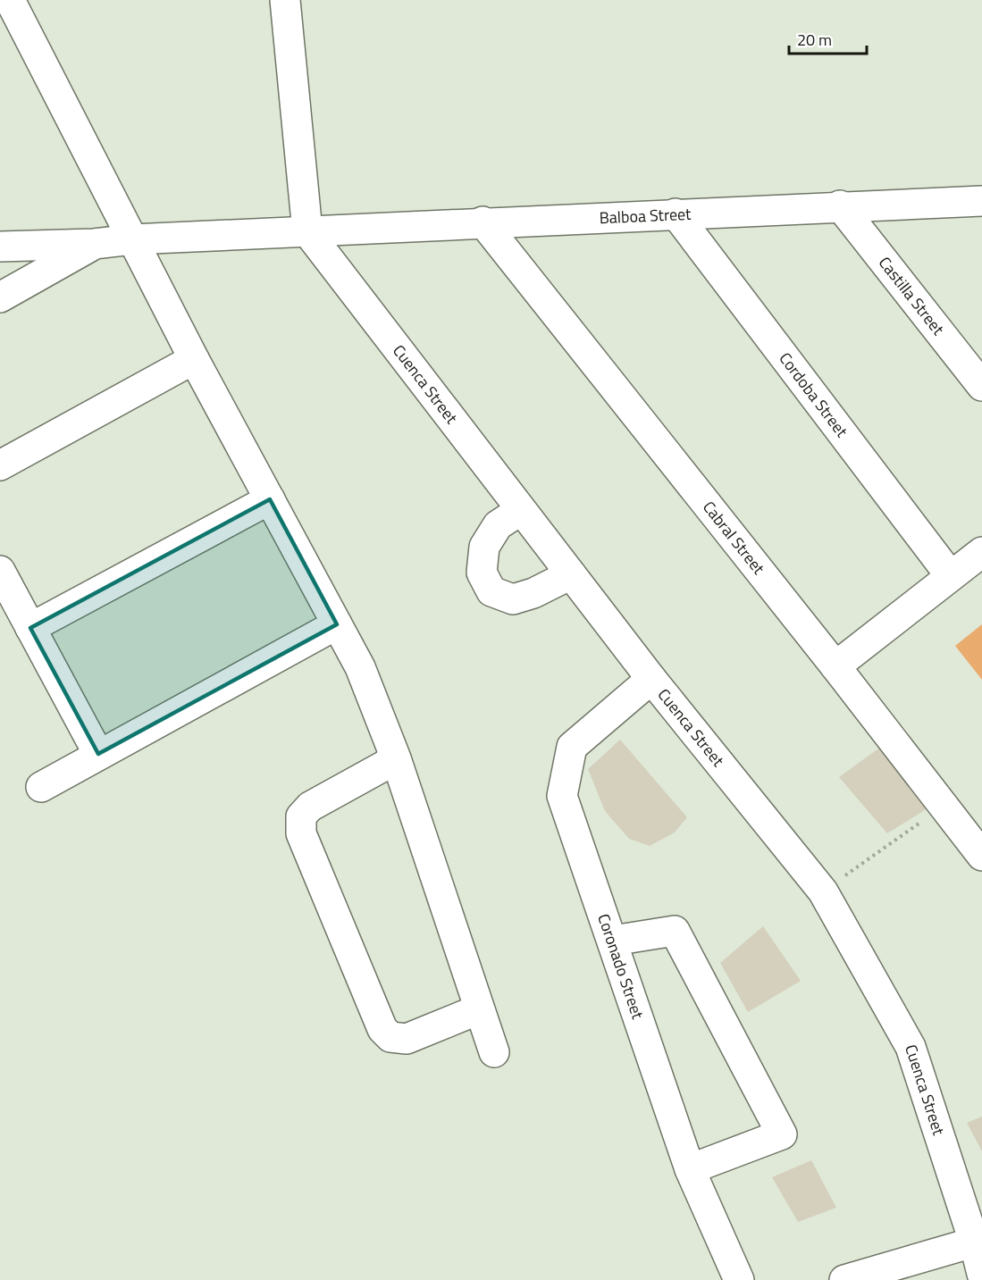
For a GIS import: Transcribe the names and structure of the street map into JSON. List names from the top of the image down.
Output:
{
  "streets": {
    "street": [
      "Balboa Street",
      "Castilla Street",
      "Cuenca Street",
      "Cordoba Street",
      "Cabral Street",
      "Coronado Street"
    ]
  },
  "crossings": [
    ["Balboa Street", "Castilla Street"],
    ["Balboa Street", "Cuenca Street"],
    ["Balboa Street", "Cordoba Street"],
    ["Balboa Street", "Cabral Street"],
    ["Cuenca Street", "Coronado Street"]
  ],
  "scale_bar": "20 m"
}
